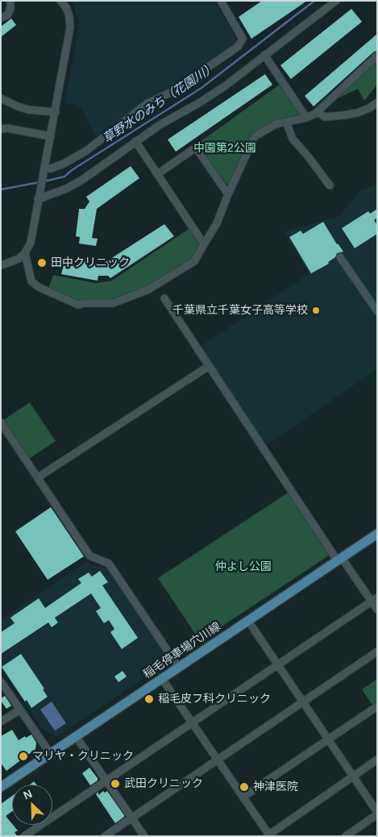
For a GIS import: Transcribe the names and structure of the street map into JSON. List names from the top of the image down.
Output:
{
  "streets": {
    "main road": ["稲毛停車場穴川線"]
  },
  "water": ["草野水のみち（花園川）"],
  "parks": ["中園第2公園", "仲よし公園"],
  "places": [
    "田中クリニック",
    "千葉県立千葉女子高等学校",
    "稲毛皮フ科クリニック",
    "マリヤ・クリニック",
    "武田クリニック",
    "神津医院"
  ],
  "north": "top left"
}
